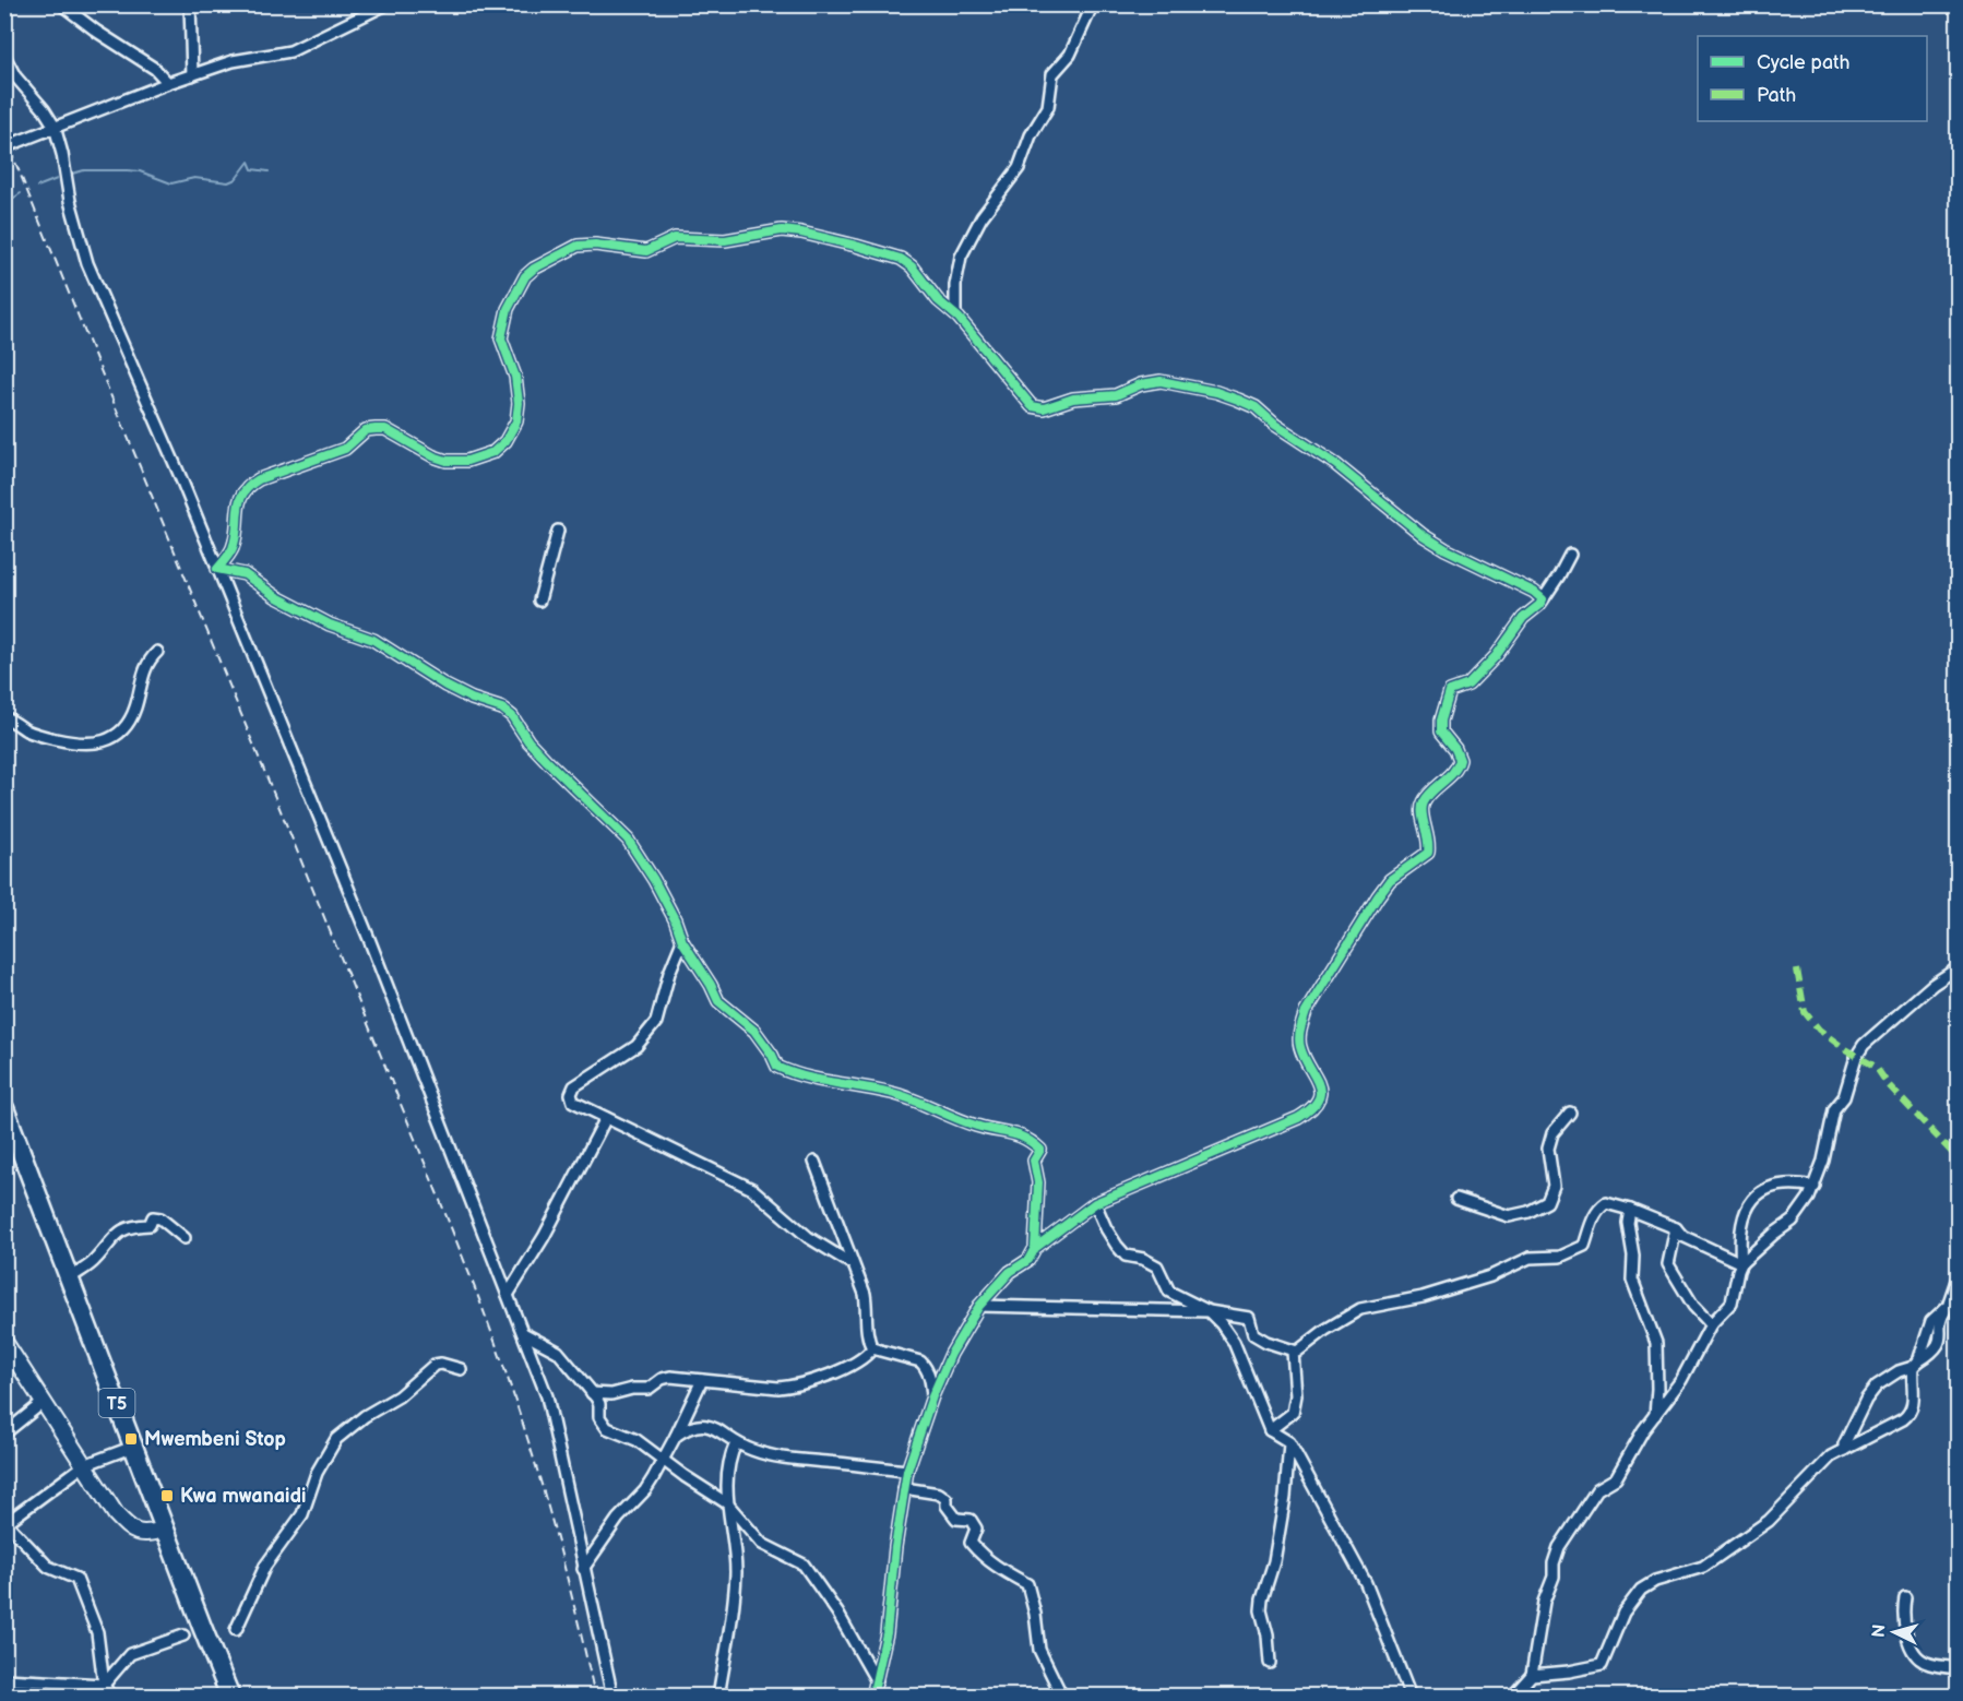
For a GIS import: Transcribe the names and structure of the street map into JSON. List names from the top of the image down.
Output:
{
  "streets": {
    "highway": ["T5"]
  },
  "places": {
    "transit": ["Mwembeni Stop", "Kwa mwanaidi"]
  },
  "legend": ["Cycle path", "Path"],
  "north": "left"
}
